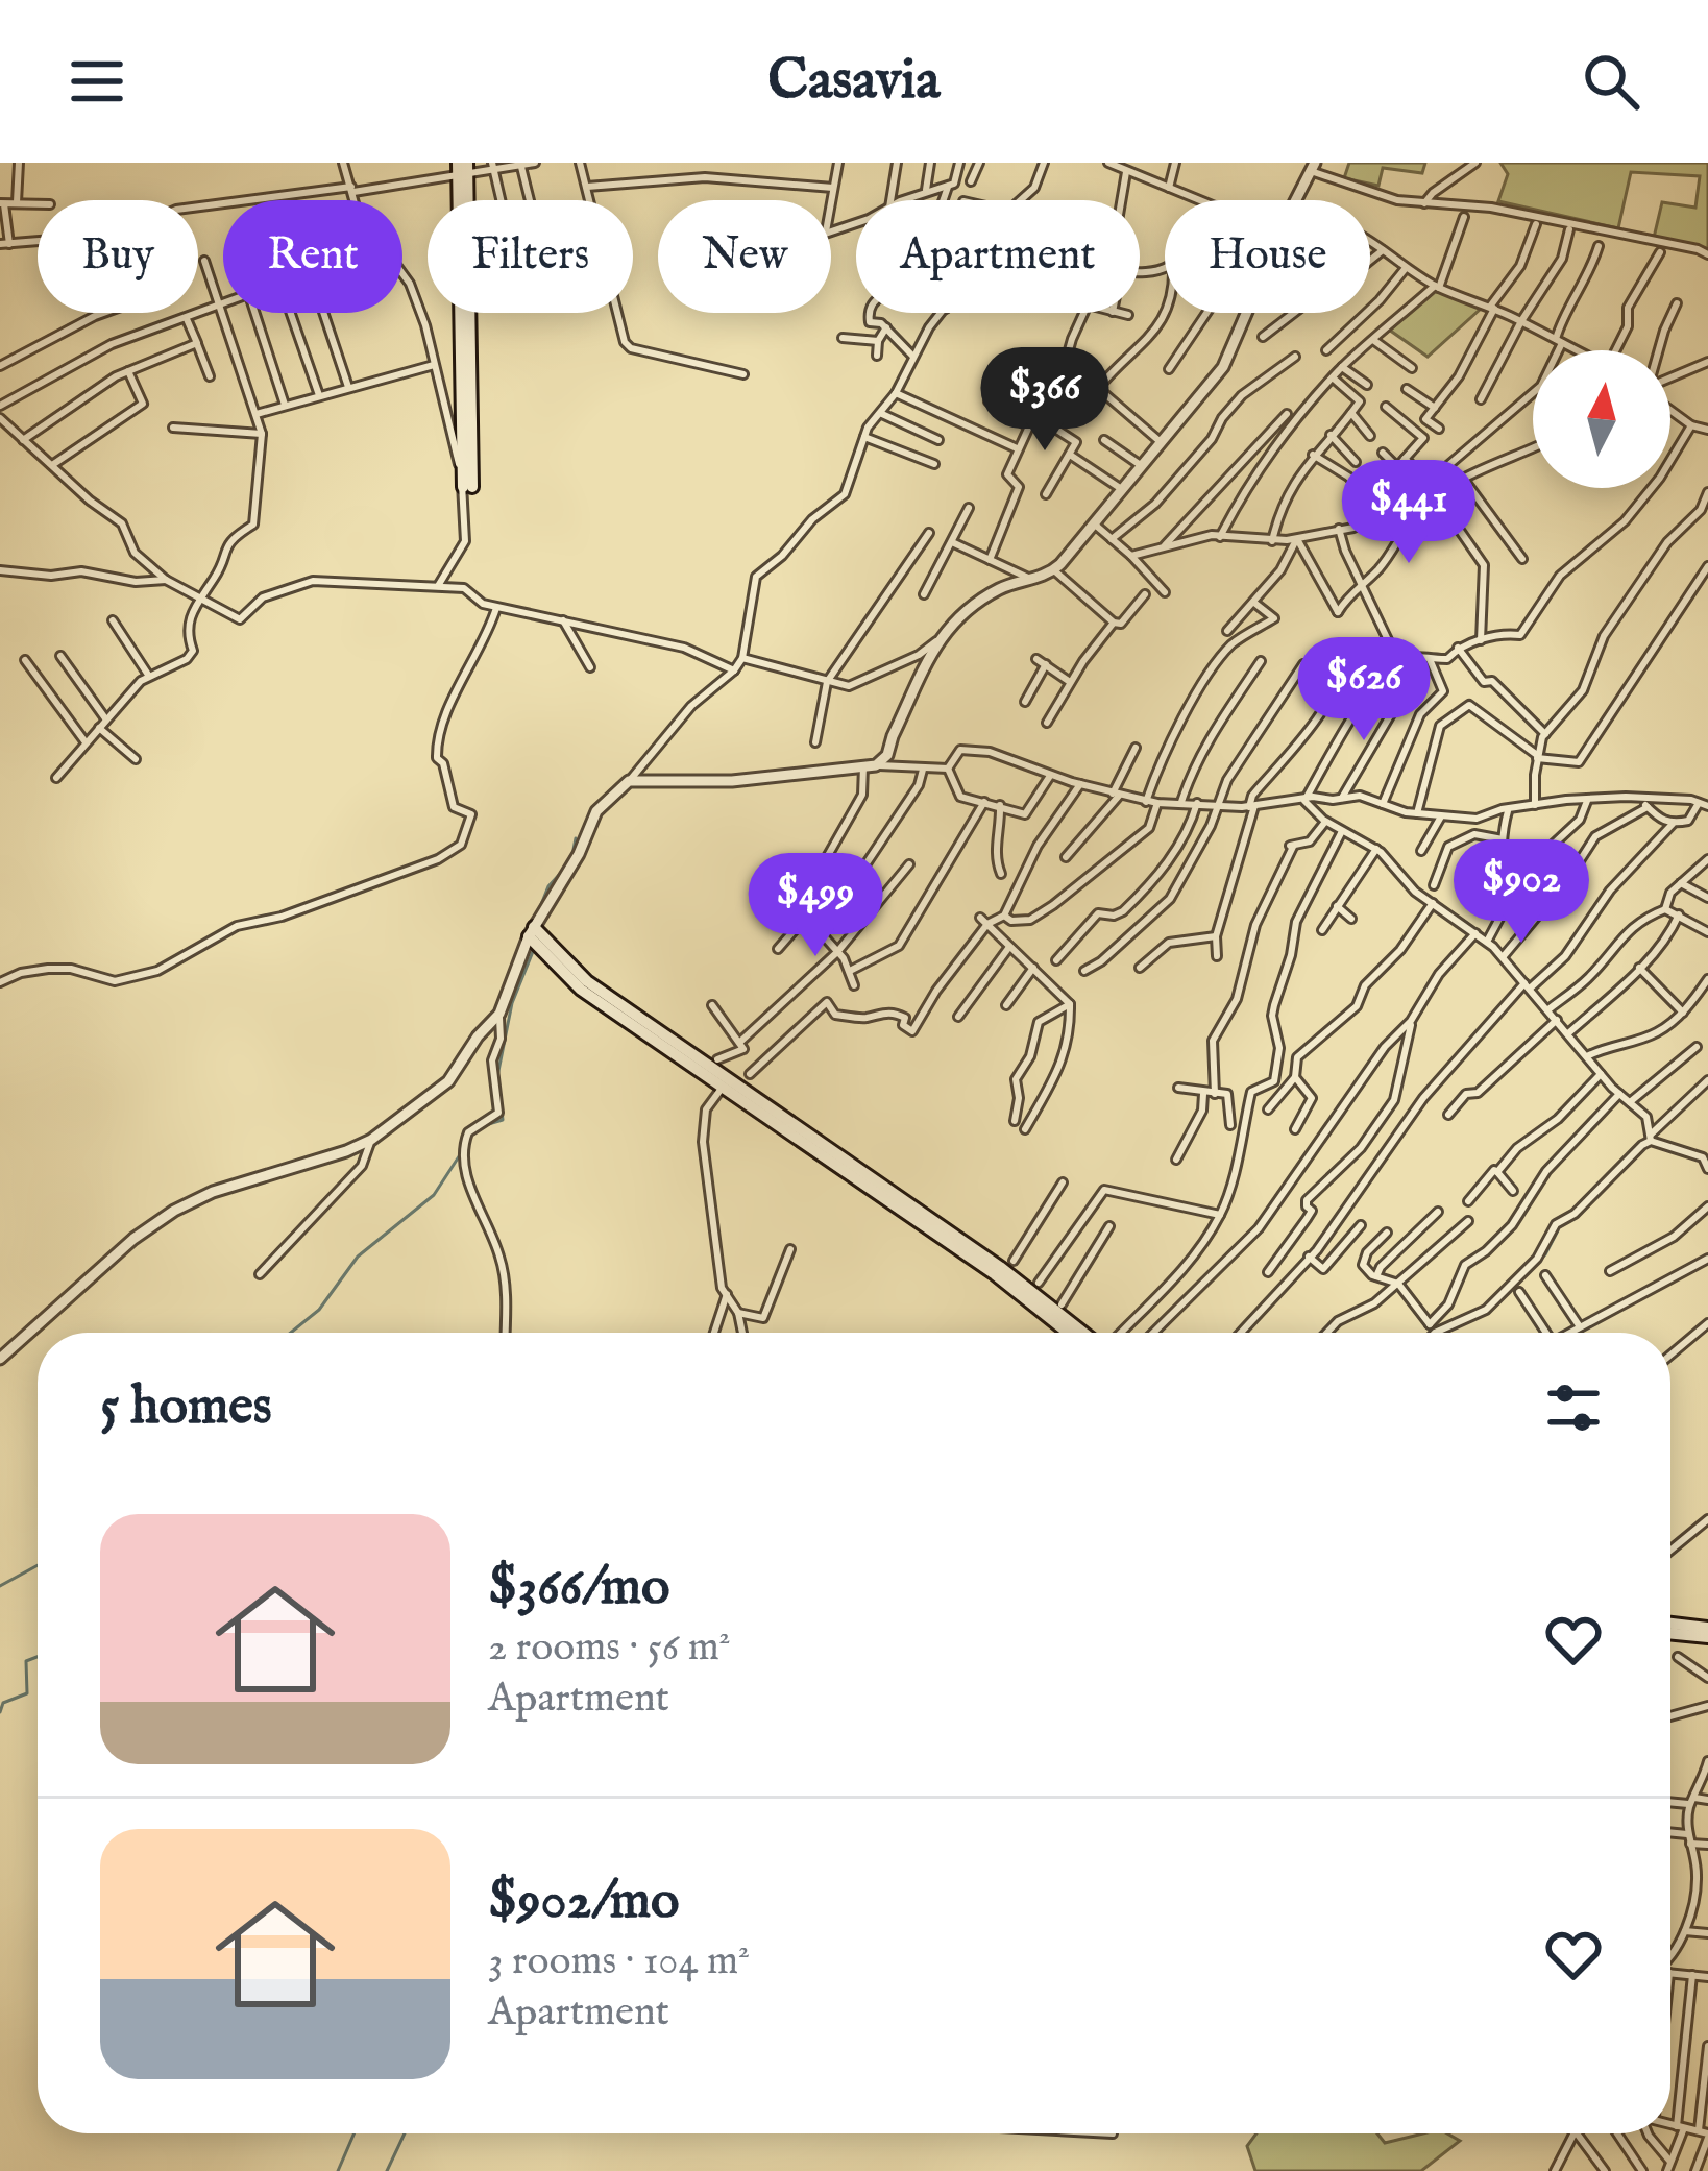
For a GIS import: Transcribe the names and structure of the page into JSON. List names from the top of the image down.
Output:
{
  "north": "top",
  "page": {
    "header": "Casavia",
    "chip": [
      "Buy",
      "Rent",
      "Filters",
      "New",
      "Apartment",
      "House"
    ],
    "price": [
      "$366",
      "$441",
      "$626",
      "$902",
      "$499"
    ],
    "heading": "5 homes",
    "list": [
      {
        "name": "$366/mo",
        "note": "2 rooms · 56 m² · Apartment"
      },
      {
        "name": "$902/mo",
        "note": "3 rooms · 104 m² · Apartment"
      }
    ]
  }
}
